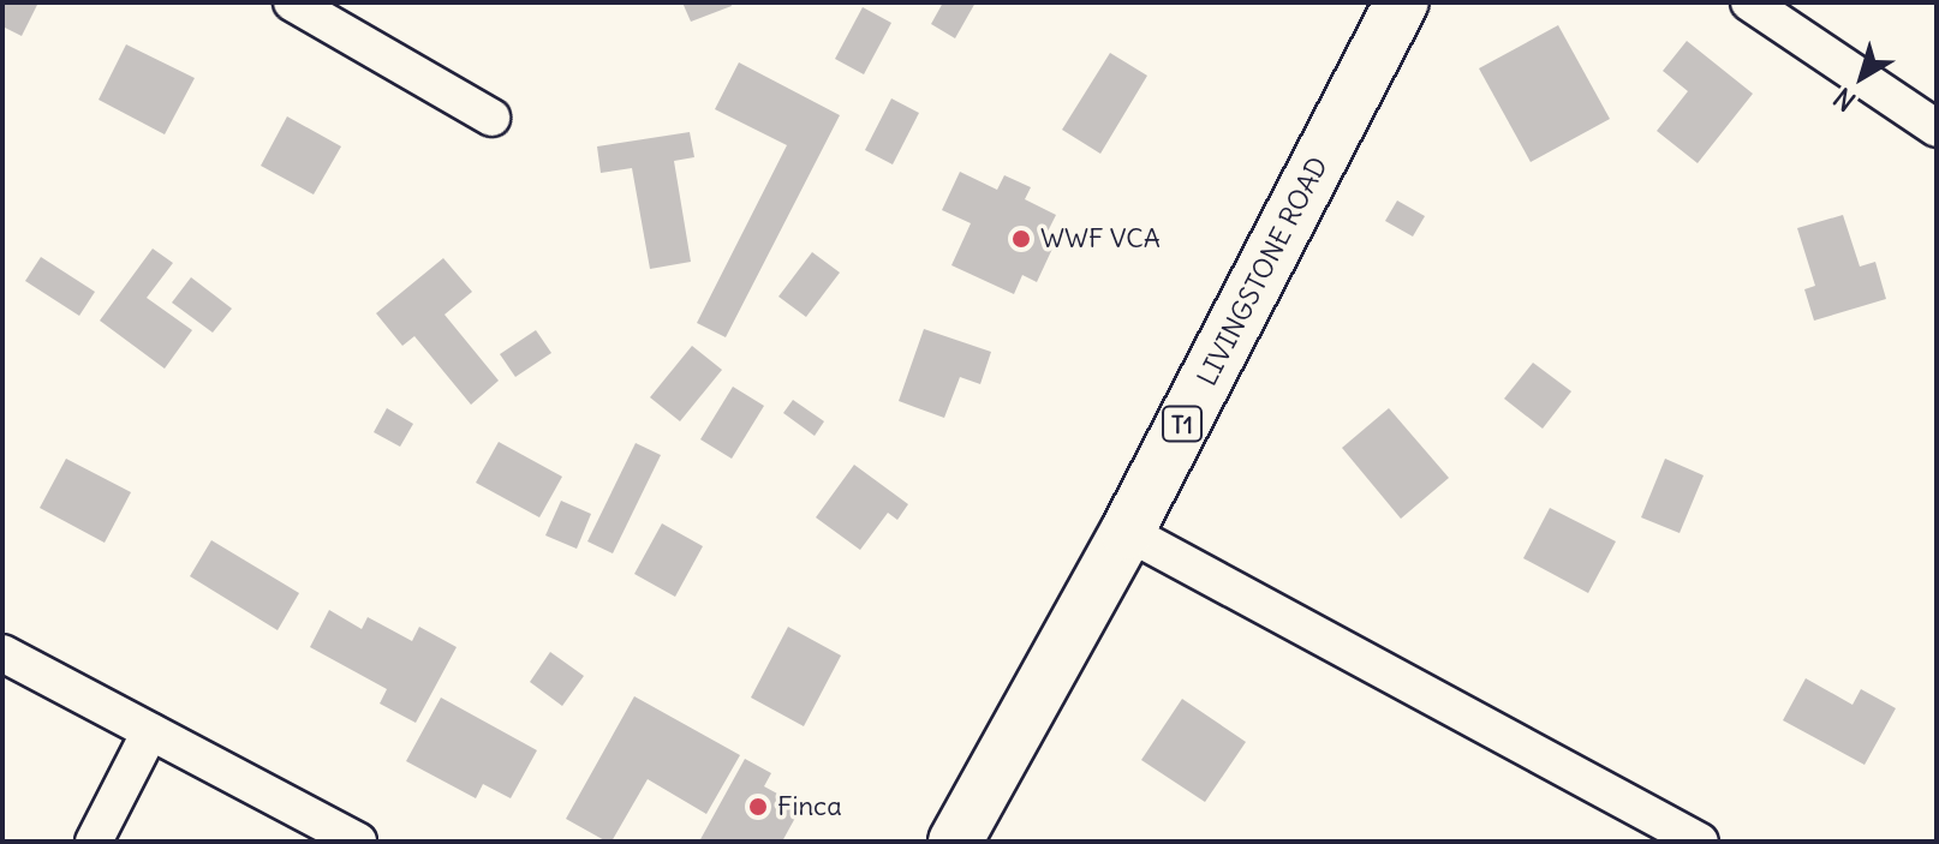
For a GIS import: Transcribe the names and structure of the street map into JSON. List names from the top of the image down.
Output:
{
  "streets": {
    "highway": ["LIVINGSTONE ROAD", "T1"]
  },
  "places": ["WWF VCA", "Finca"],
  "north": "bottom left"
}
